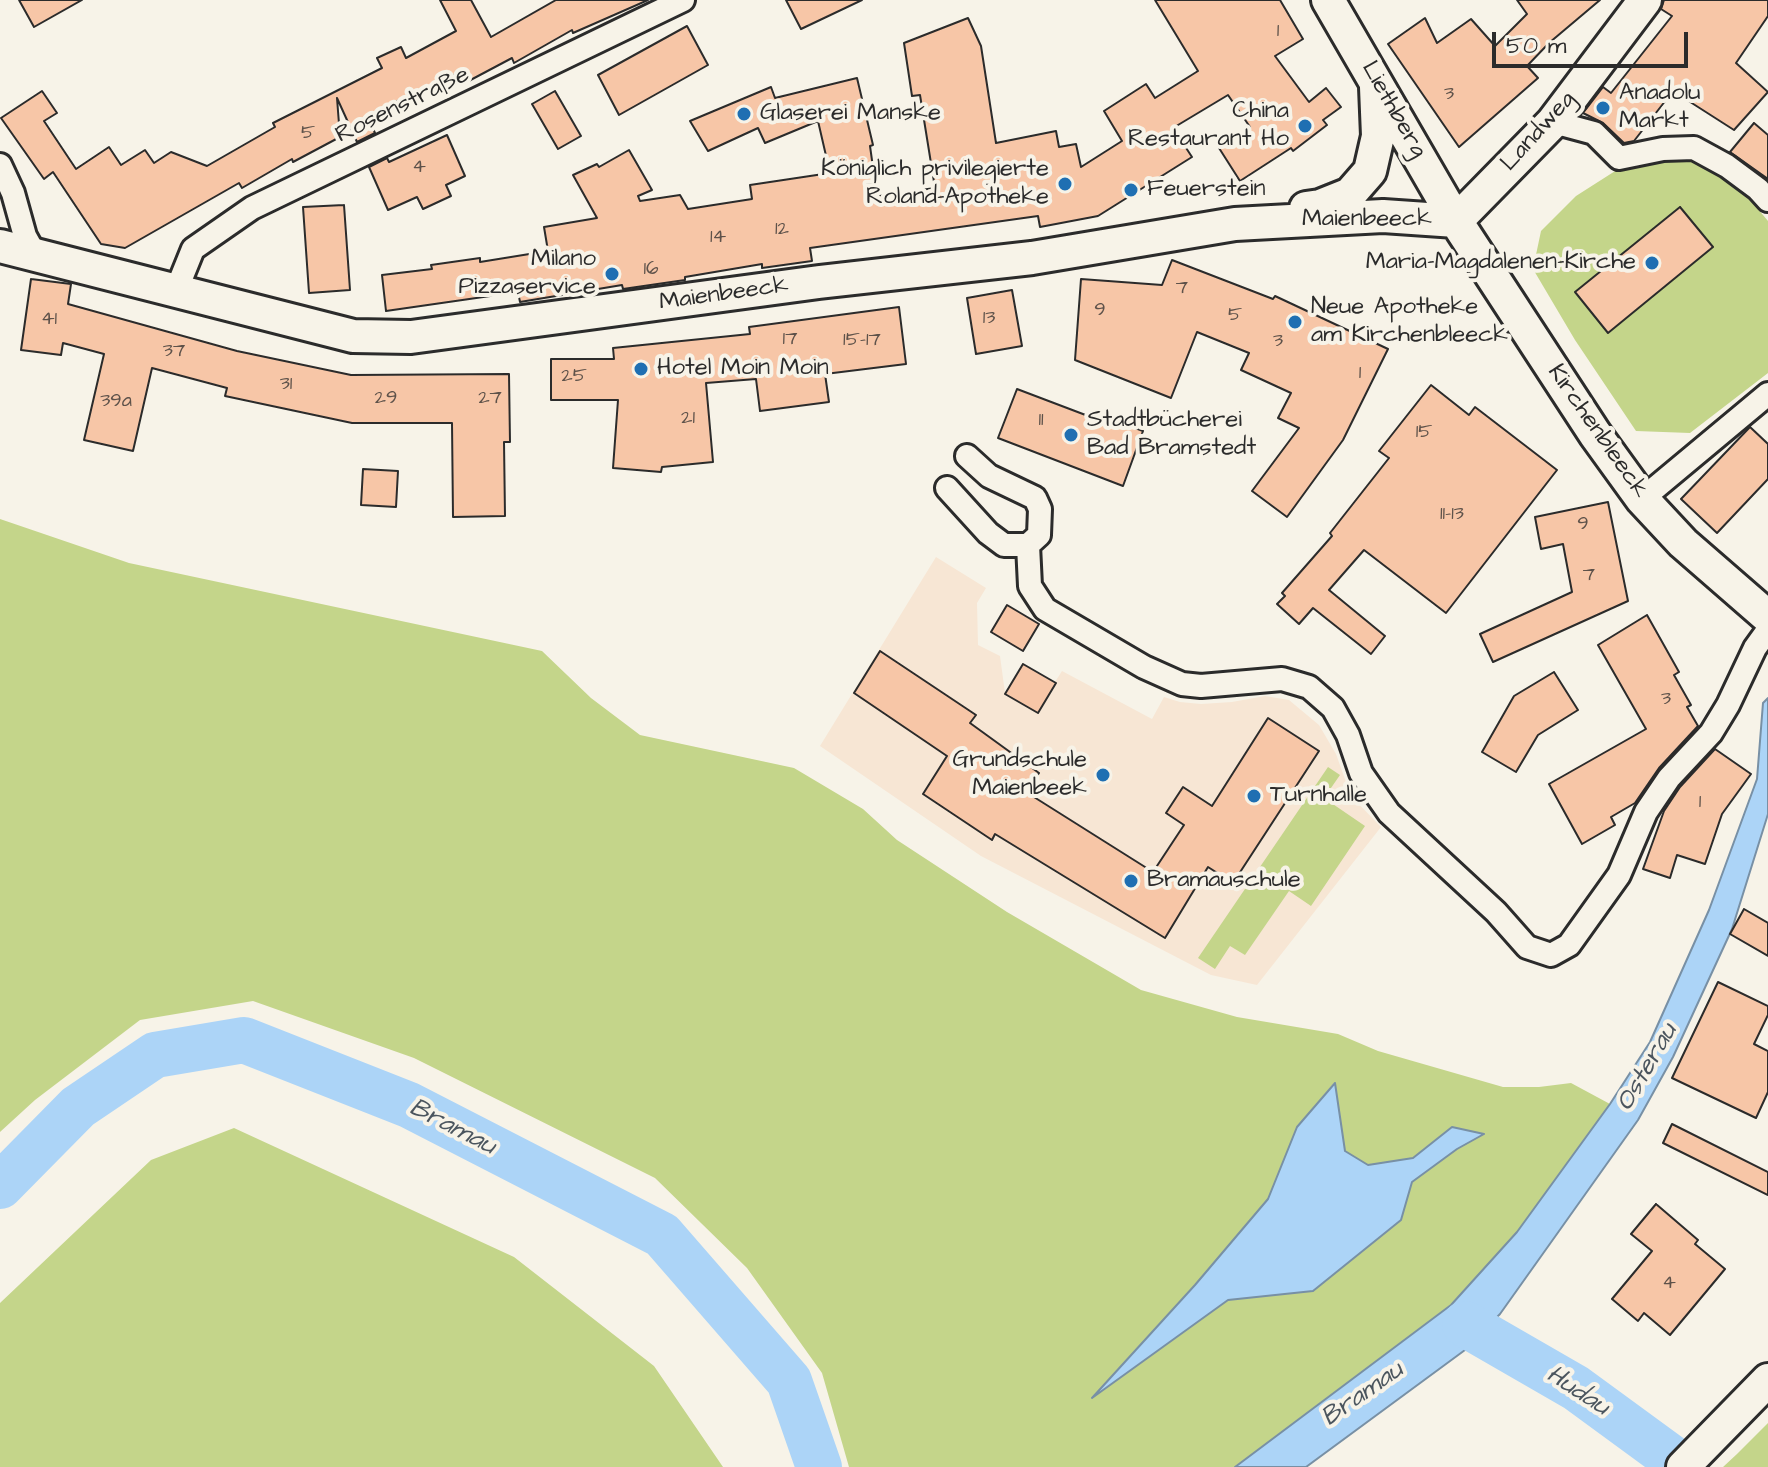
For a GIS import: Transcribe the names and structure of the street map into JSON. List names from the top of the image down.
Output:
{
  "streets": {
    "street": [
      "Rosenstraße",
      "Liethberg",
      "Landweg",
      "Maienbeeck",
      "Kirchenbleeck"
    ]
  },
  "crossings": [
    ["Rosenstraße", "Maienbeeck"],
    ["Liethberg", "Landweg"],
    ["Liethberg", "Maienbeeck"],
    ["Liethberg", "Kirchenbleeck"],
    ["Landweg", "Maienbeeck"],
    ["Landweg", "Kirchenbleeck"],
    ["Maienbeeck", "Kirchenbleeck"]
  ],
  "water": ["Osterau", "Bramau", "Hudau"],
  "places": [
    "Anadolu Markt",
    "Glaserei Manske",
    "China Restaurant Ho",
    "Königlich privilegierte Roland-Apotheke",
    "Feuerstein",
    "Maria-Magdalenen-Kirche",
    "Milano Pizzaservice",
    "Neue Apotheke am Kirchenbleeck",
    "Hotel Moin Moin",
    "Stadtbücherei Bad Bramstedt",
    "Grundschule Maienbeek",
    "Turnhalle",
    "Bramauschule"
  ],
  "house_numbers": [
    "1",
    "3",
    "5",
    "4",
    "12",
    "14",
    "16",
    "7",
    "9",
    "5",
    "13",
    "41",
    "17",
    "15-17",
    "3",
    "37",
    "1",
    "25",
    "31",
    "29",
    "27",
    "39a",
    "21",
    "11",
    "15",
    "11-13",
    "9",
    "7",
    "3",
    "1",
    "4"
  ],
  "scale_bar": "50 m"
}
